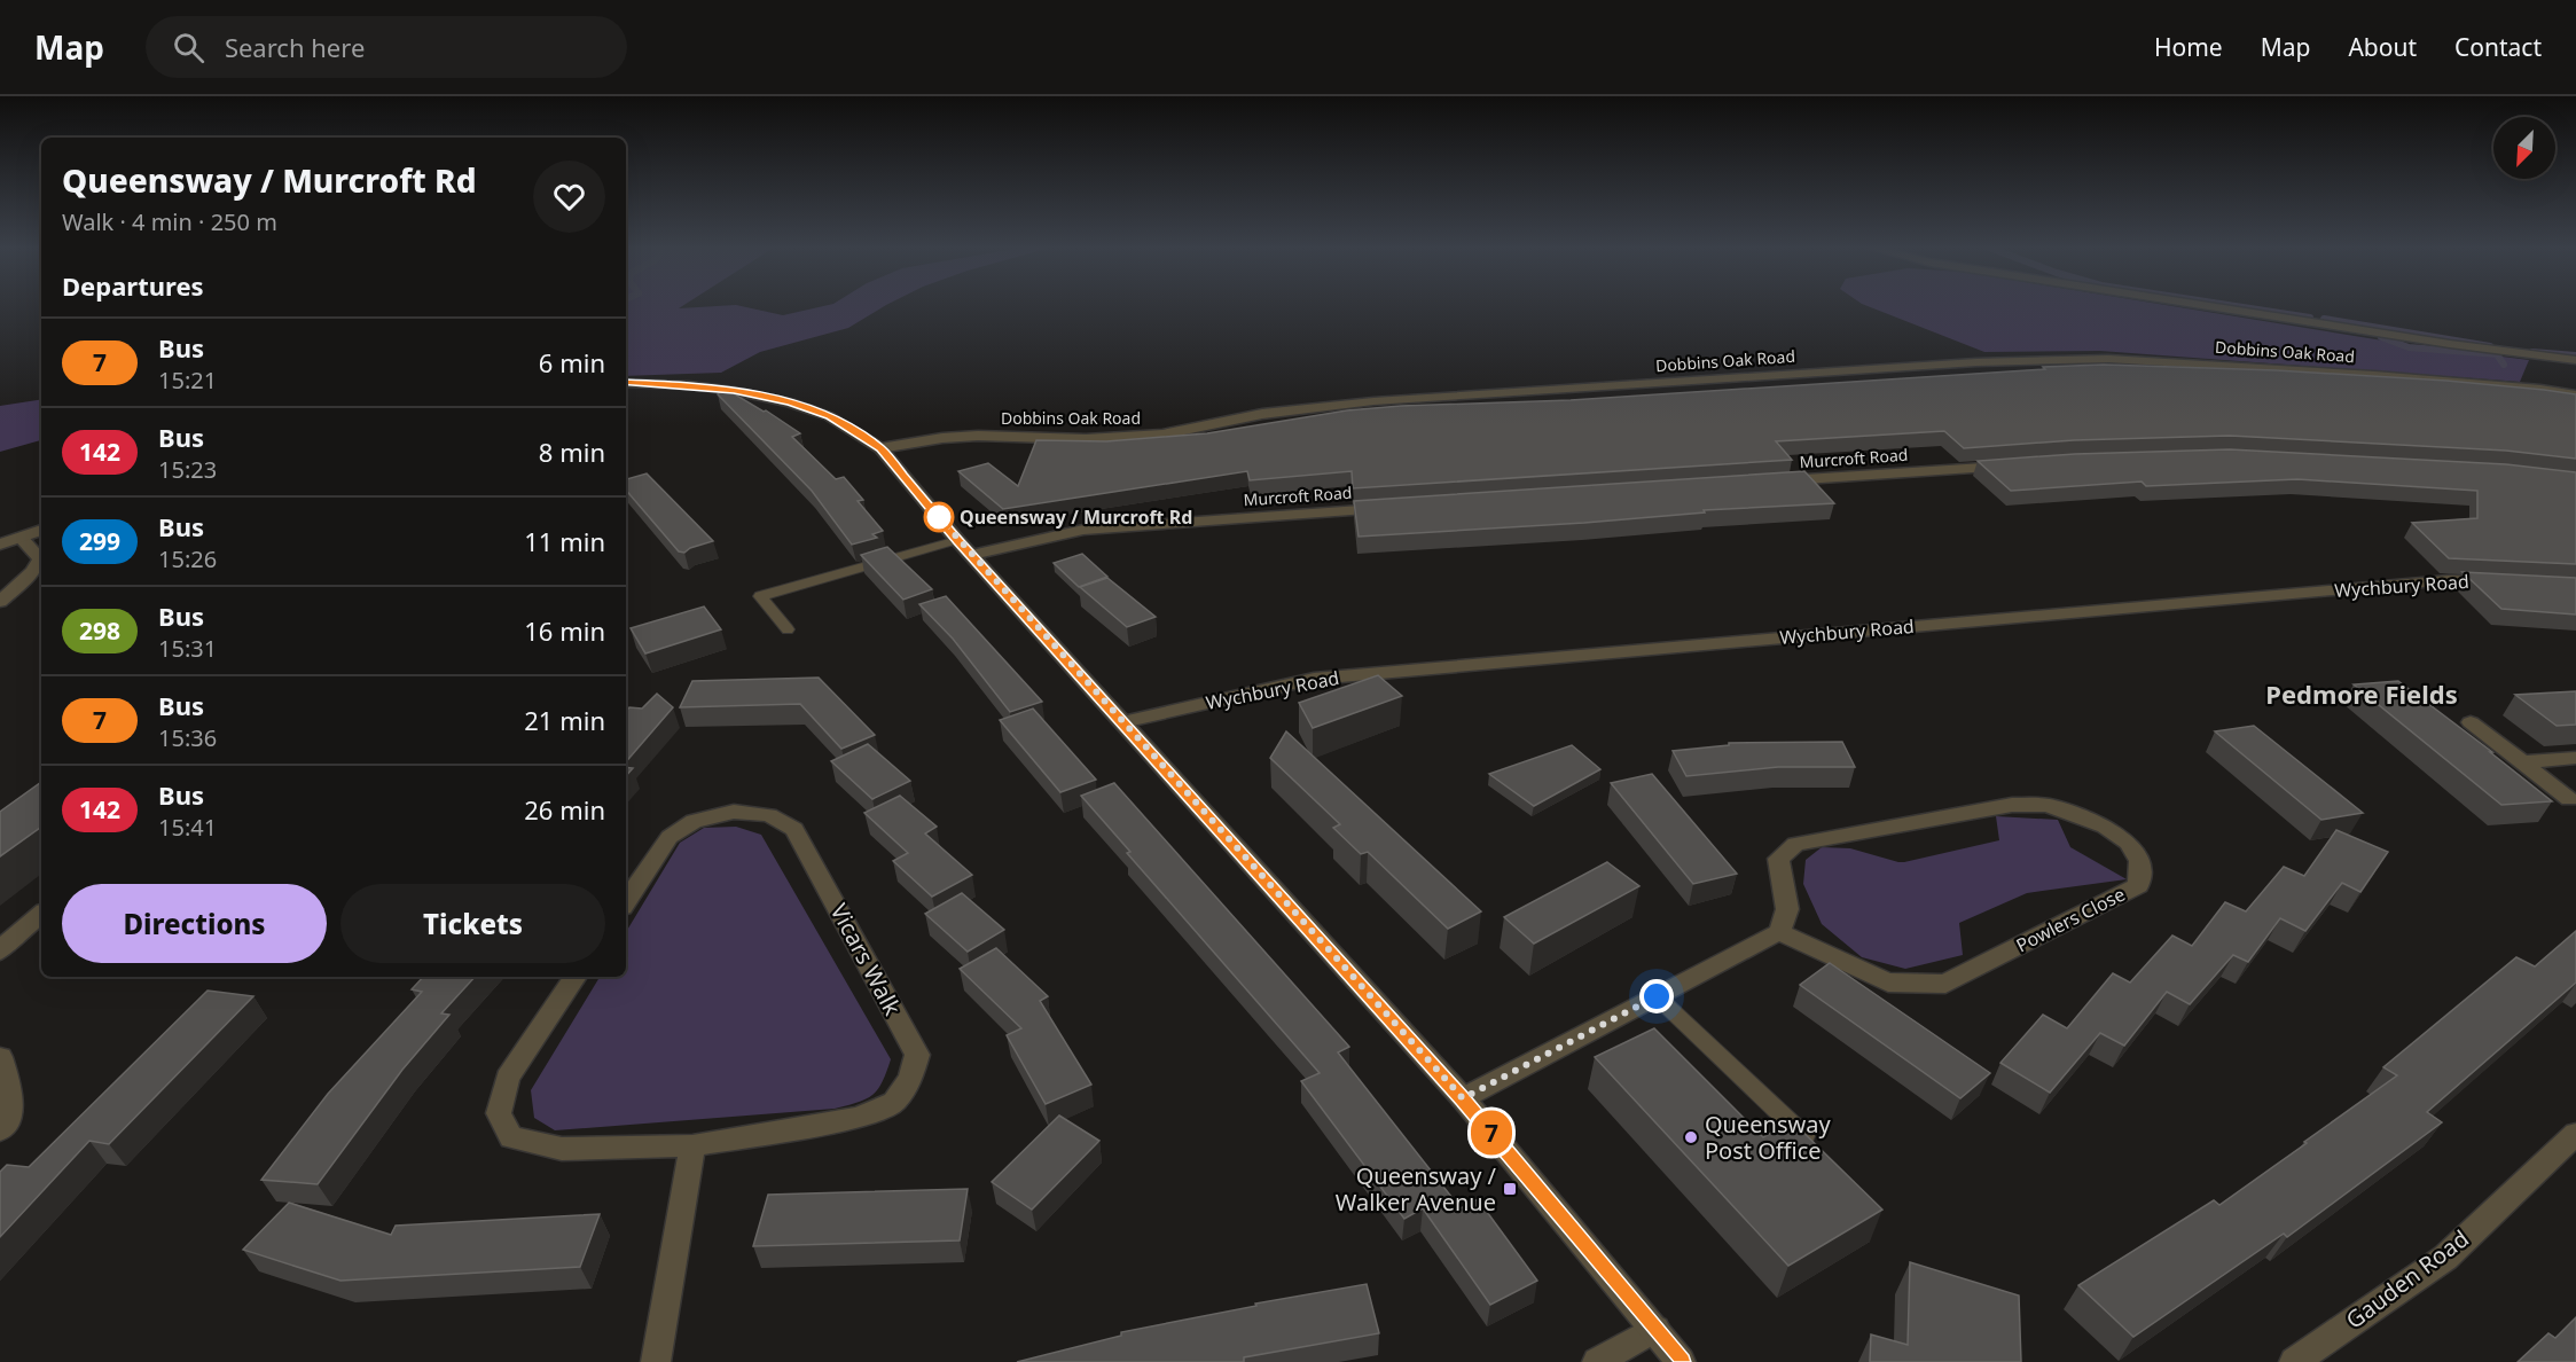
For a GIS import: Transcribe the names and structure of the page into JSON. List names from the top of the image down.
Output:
{
  "streets": {
    "street": [
      "Dobbins Oak Road",
      "Murcroft Road",
      "Wychbury Road",
      "Powlers Close",
      "Vicars Walk",
      "Gauden Road"
    ]
  },
  "districts": ["Pedmore Fields"],
  "places": {
    "other": ["Queensway / Murcroft Rd", "Queensway Post Office"],
    "transit": ["Queensway / Walker Avenue"]
  },
  "lines": ["bus line 7"],
  "north": "bottom left",
  "page": {
    "header": "Map",
    "search": "Search here",
    "nav": [
      "Home",
      "Map",
      "About",
      "Contact"
    ],
    "on_map": "7",
    "heading": [
      ["Queensway / Murcroft Rd", "Walk · 4 min · 250 m"],
      "Departures"
    ],
    "list": [
      {
        "mark": "7",
        "name": "Bus",
        "note": "15:21",
        "value": "6 min"
      },
      {
        "mark": "142",
        "name": "Bus",
        "note": "15:23",
        "value": "8 min"
      },
      {
        "mark": "299",
        "name": "Bus",
        "note": "15:26",
        "value": "11 min"
      },
      {
        "mark": "298",
        "name": "Bus",
        "note": "15:31",
        "value": "16 min"
      },
      {
        "mark": "7",
        "name": "Bus",
        "note": "15:36",
        "value": "21 min"
      },
      {
        "mark": "142",
        "name": "Bus",
        "note": "15:41",
        "value": "26 min"
      }
    ],
    "buttons": ["Directions", "Tickets"]
  }
}
